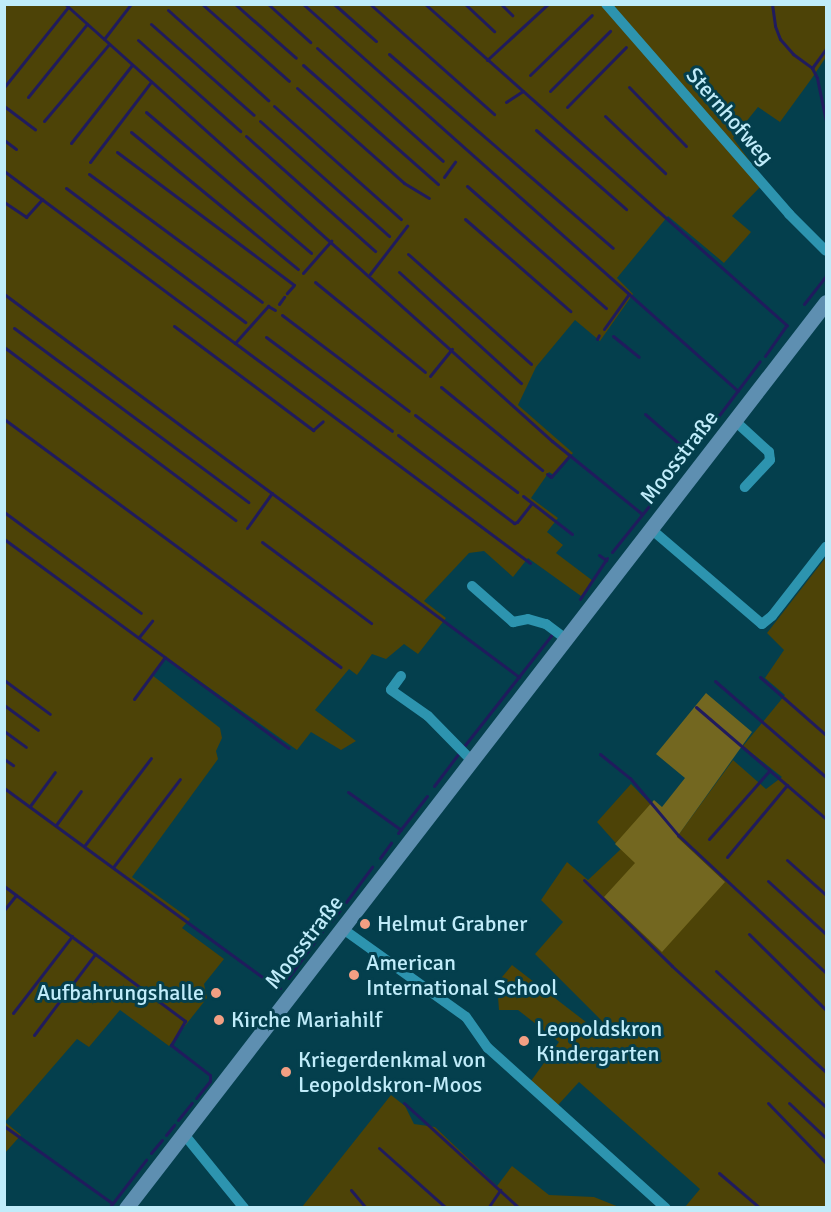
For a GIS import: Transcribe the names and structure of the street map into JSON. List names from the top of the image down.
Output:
{
  "streets": {
    "street": ["Sternhofweg", "Moosstraße"]
  },
  "places": [
    "Helmut Grabner",
    "American International School",
    "Aufbahrungshalle",
    "Kirche Mariahilf",
    "Leopoldskron Kindergarten",
    "Kriegerdenkmal von Leopoldskron-Moos"
  ]
}
